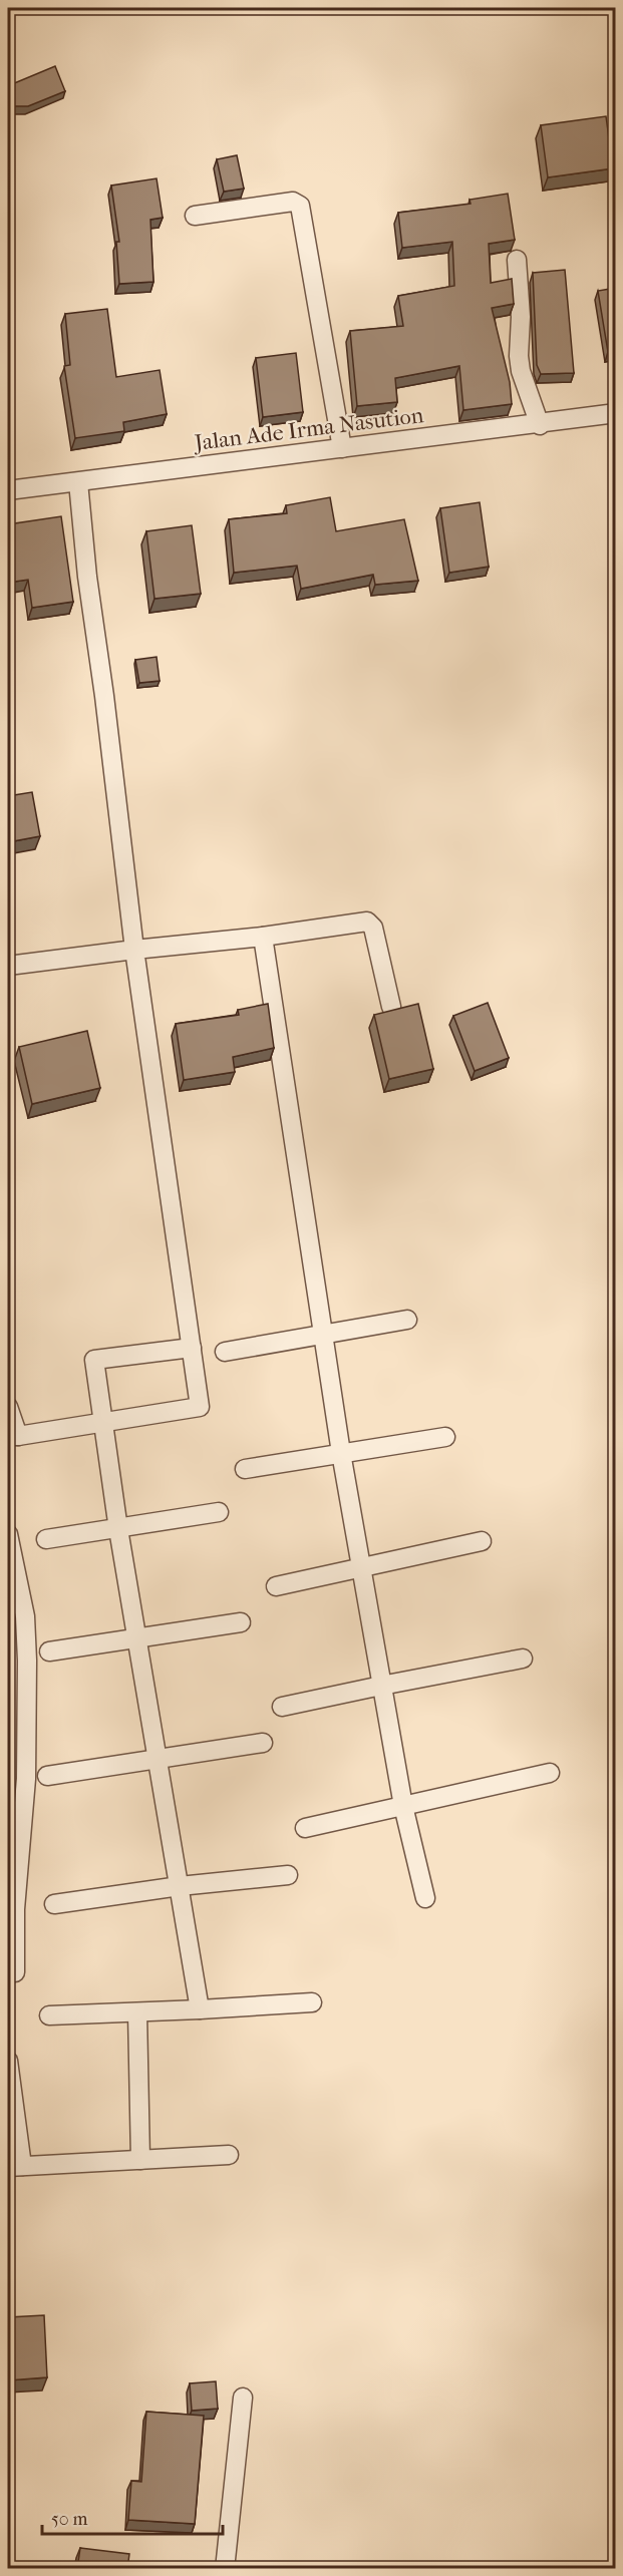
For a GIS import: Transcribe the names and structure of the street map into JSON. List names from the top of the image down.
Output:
{
  "streets": {
    "street": ["Jalan Ade Irma Nasution"]
  },
  "scale_bar": "50 m"
}
